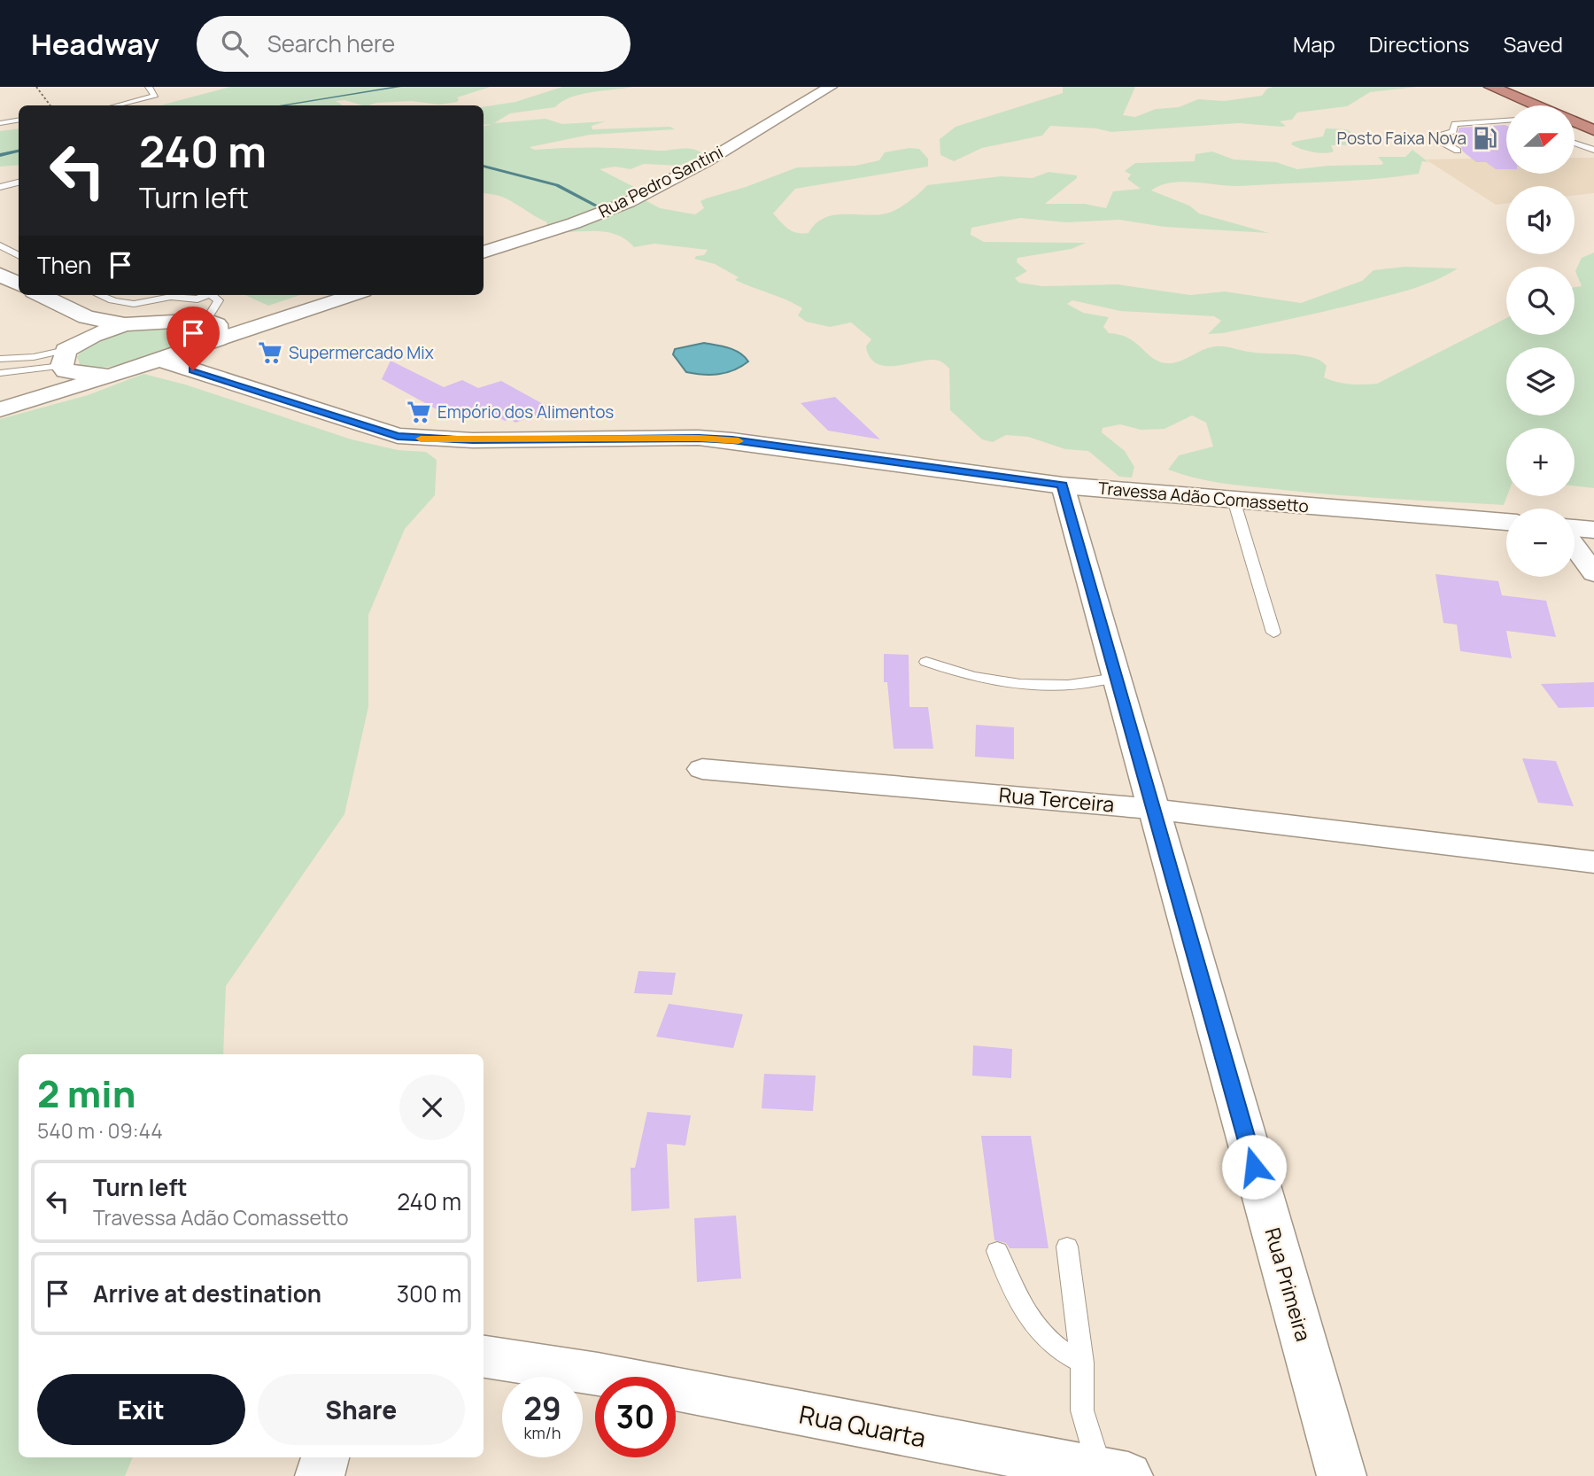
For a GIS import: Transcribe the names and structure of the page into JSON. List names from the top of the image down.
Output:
{
  "streets": {
    "street": [
      "Rua Pedro Santini",
      "Travessa Adão Comassetto",
      "Rua Terceira",
      "Rua Primeira",
      "Rua Quarta"
    ]
  },
  "crossings": [
    ["Travessa Adão Comassetto", "Rua Primeira"],
    ["Rua Terceira", "Rua Primeira"]
  ],
  "places": {
    "fuel station": ["Posto Faixa Nova"],
    "supermarket": ["Supermercado Mix", "Empório dos Alimentos"]
  },
  "north": "right",
  "page": {
    "header": "Headway",
    "search": "Search here",
    "nav": ["Map", "Directions", "Saved"],
    "map_buttons": ["+", "−"],
    "turn": ["240 m", "Turn left"],
    "then": "Then",
    "heading": ["2 min", "540 m · 09:44"],
    "list": [
      {
        "name": "Turn left",
        "note": "Travessa Adão Comassetto",
        "value": "240 m"
      },
      {
        "name": "Arrive at destination",
        "value": "300 m"
      }
    ],
    "buttons": ["Exit", "Share"],
    "speed": "29 km/h",
    "limit": "30"
  }
}
